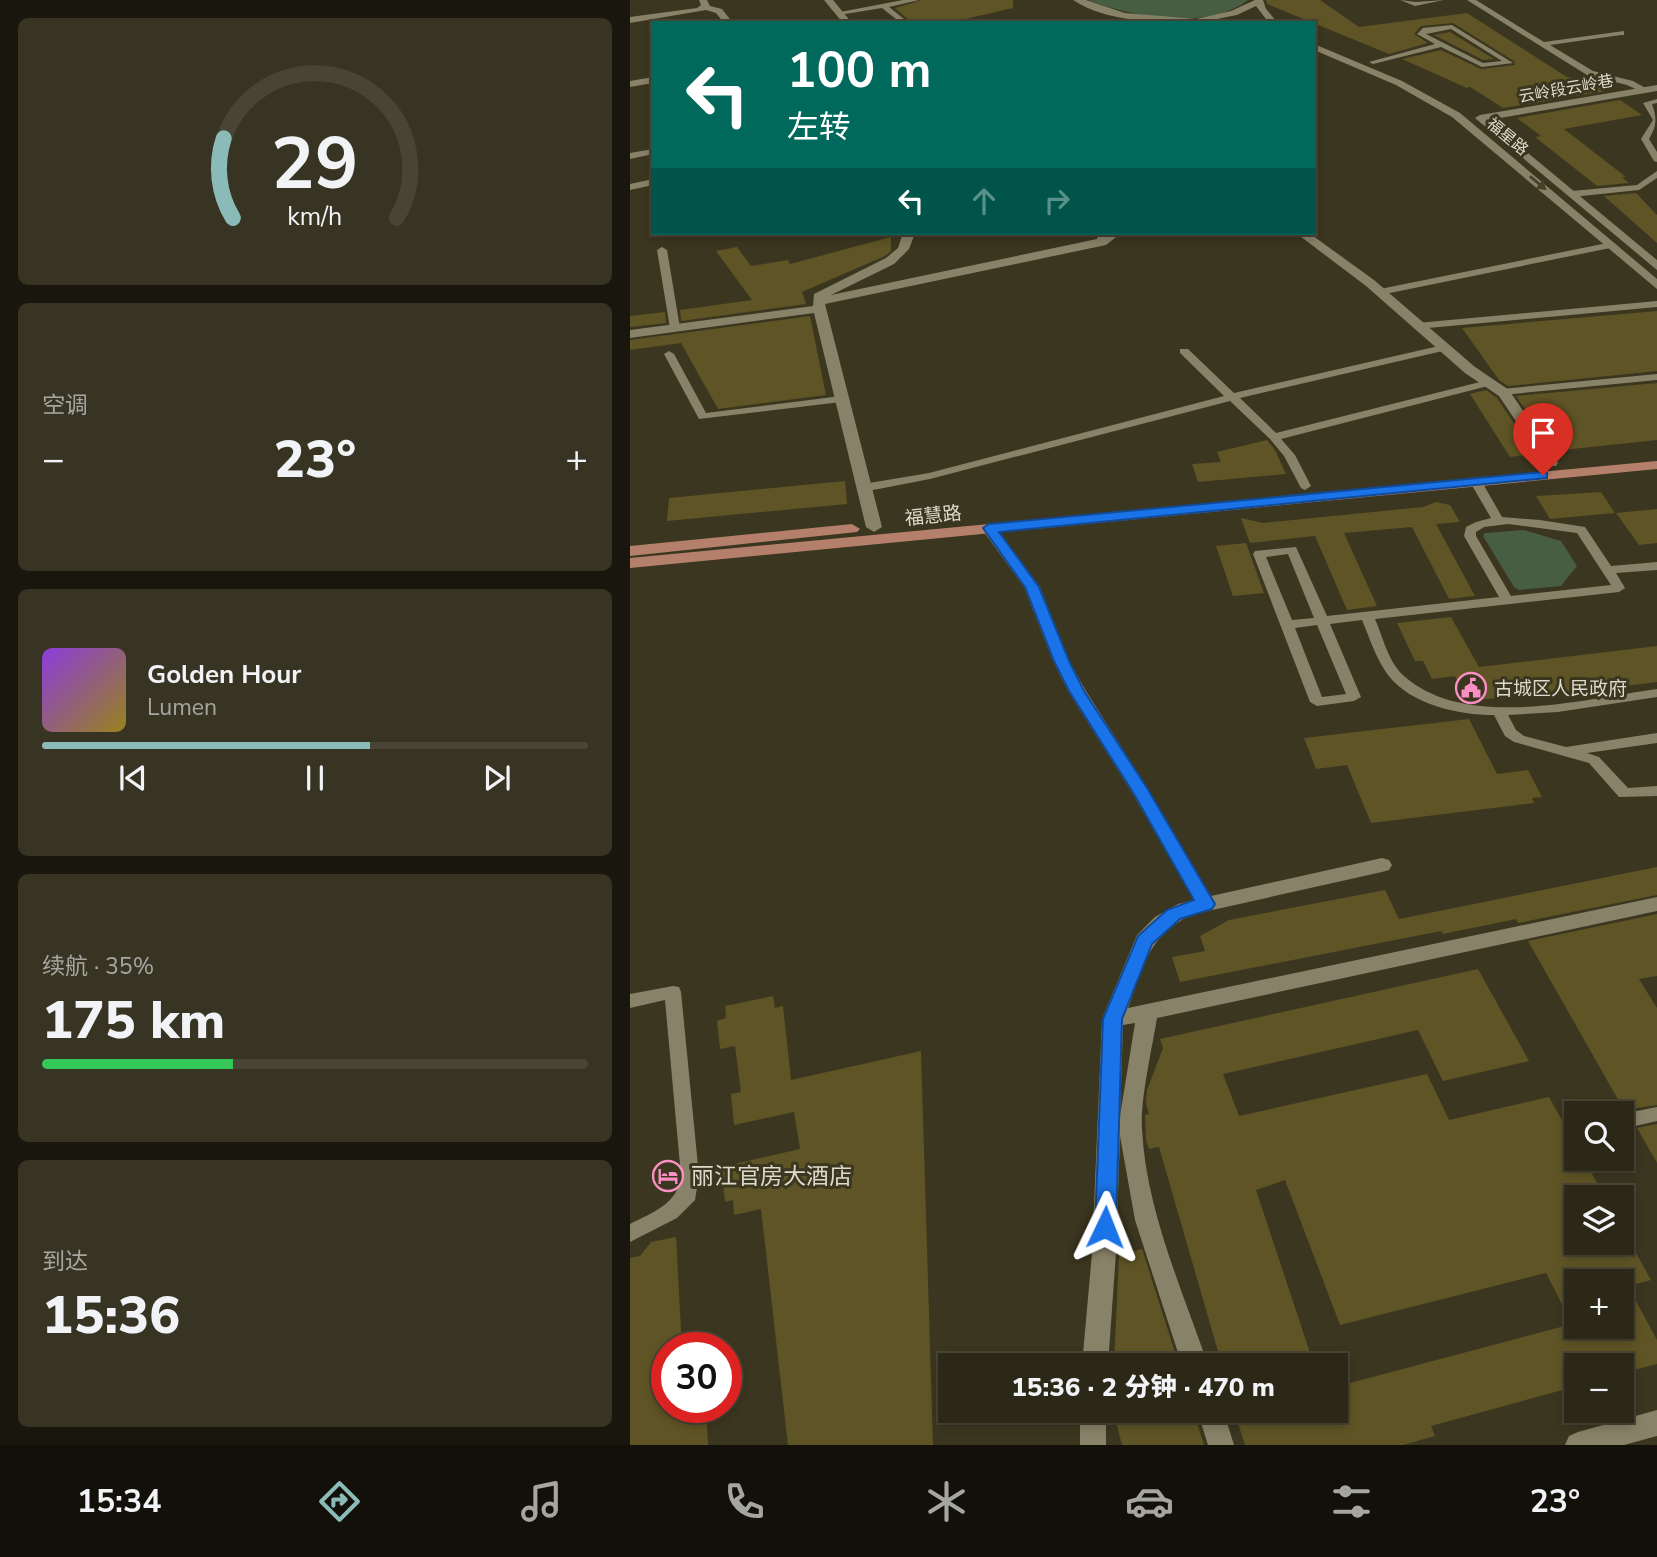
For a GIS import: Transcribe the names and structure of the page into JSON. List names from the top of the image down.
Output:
{
  "streets": {
    "main road": ["福慧路"],
    "street": ["云岭段云岭巷", "福星路"]
  },
  "crossings": [
    ["云岭段云岭巷", "福星路"]
  ],
  "places": {
    "public building": ["古城区人民政府"],
    "hotel": ["丽江官房大酒店"]
  },
  "page": {
    "turn": ["100 m", "左转"],
    "tile": [
      "空调",
      ["续航 · 35%", "175 km"],
      ["到达", "15:36"]
    ],
    "heat": ["−", "23°", "+"],
    "song": ["Golden Hour", "Lumen"],
    "map_buttons": ["+", "−"],
    "limit": "30",
    "trip": "15:36 · 2 分钟 · 470 m",
    "tabs": ["15:34", "23°"],
    "gauge": ["29", "km/h"]
  }
}
